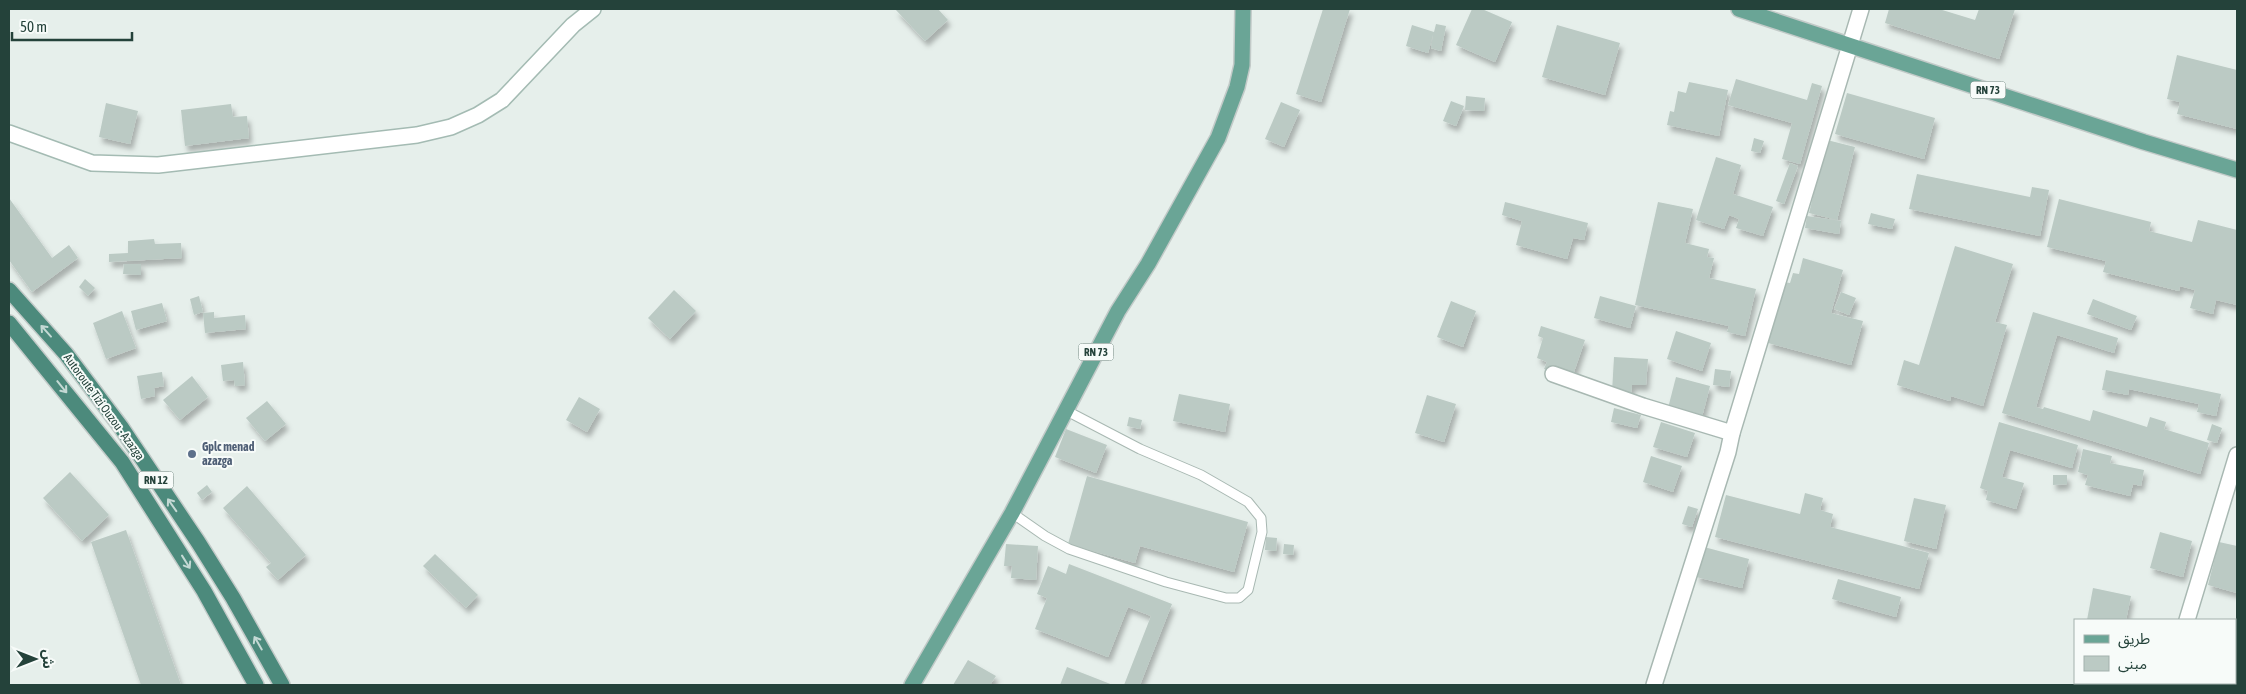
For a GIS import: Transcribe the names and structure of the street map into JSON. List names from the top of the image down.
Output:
{
  "streets": {
    "highway": ["Autoroute Tizi Ouzou - Azazga", "RN 12"],
    "main road": ["RN 73"]
  },
  "places": ["Gplc menad azazga"],
  "legend": ["طريق", "مبنى"],
  "scale_bar": "50 m",
  "north": "right"
}
